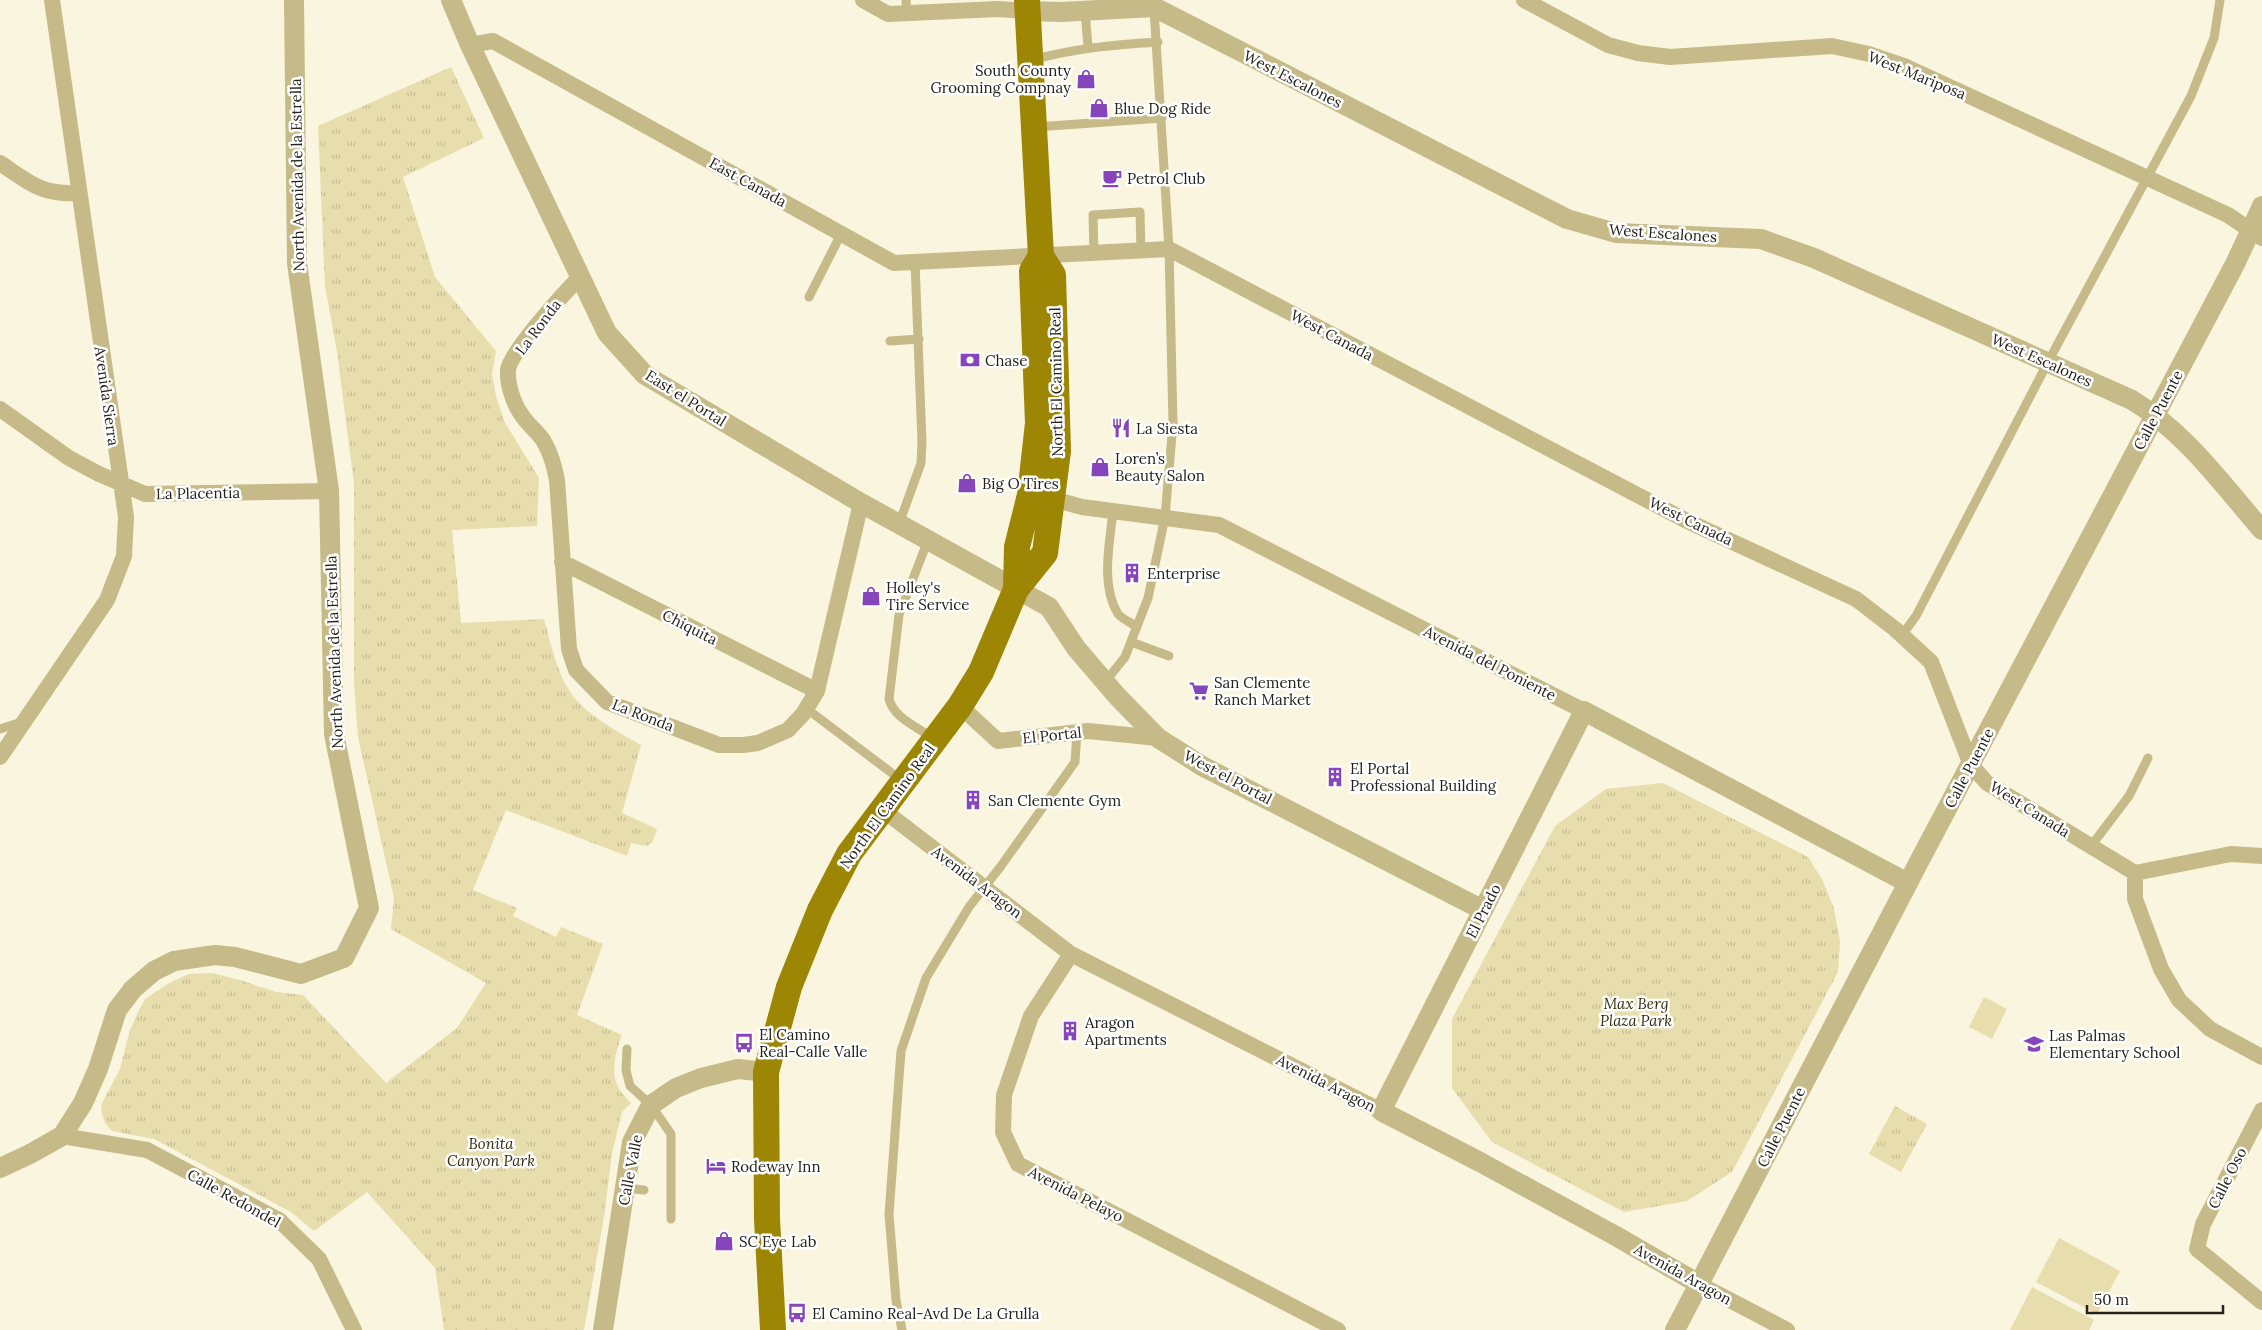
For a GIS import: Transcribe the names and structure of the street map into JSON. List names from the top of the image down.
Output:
{
  "streets": {
    "main road": ["North El Camino Real"],
    "street": [
      "West Mariposa",
      "West Escalones",
      "North Avenida de la Estrella",
      "East Canada",
      "La Ronda",
      "West Canada",
      "Avenida Sierra",
      "East el Portal",
      "Calle Puente",
      "La Placentia",
      "Chiquita",
      "Avenida del Poniente",
      "El Portal",
      "West el Portal",
      "Avenida Aragon",
      "El Prado",
      "Calle Valle",
      "Calle Oso",
      "Avenida Pelayo",
      "Calle Redondel"
    ]
  },
  "crossings": [
    ["West Mariposa", "Calle Puente"],
    ["West Escalones", "Calle Puente"],
    ["North Avenida de la Estrella", "La Placentia"],
    ["North Avenida de la Estrella", "Calle Redondel"],
    ["East Canada", "North El Camino Real"],
    ["East Canada", "East el Portal"],
    ["La Ronda", "East el Portal"],
    ["La Ronda", "Chiquita"],
    ["West Canada", "Calle Puente"],
    ["North El Camino Real", "East el Portal"],
    ["North El Camino Real", "Avenida del Poniente"],
    ["North El Camino Real", "El Portal"],
    ["North El Camino Real", "West el Portal"],
    ["North El Camino Real", "Avenida Aragon"],
    ["North El Camino Real", "Calle Valle"],
    ["Avenida Sierra", "La Placentia"],
    ["East el Portal", "West el Portal"],
    ["Calle Puente", "Avenida del Poniente"],
    ["Calle Puente", "Avenida Aragon"],
    ["Avenida del Poniente", "El Prado"],
    ["El Portal", "West el Portal"],
    ["West el Portal", "El Prado"],
    ["Avenida Aragon", "El Prado"],
    ["Avenida Aragon", "Avenida Pelayo"]
  ],
  "parks": ["Max Berg Plaza Park", "Bonita Canyon Park"],
  "places": {
    "shop": [
      "South County Grooming Compnay",
      "Blue Dog Ride",
      "Loren’s Beauty Salon",
      "Big O Tires",
      "Holley's Tire Service",
      "SC Eye Lab"
    ],
    "cafe": ["Petrol Club"],
    "bank": ["Chase"],
    "restaurant": ["La Siesta"],
    "building": [
      "Enterprise",
      "El Portal Professional Building",
      "San Clemente Gym",
      "Aragon Apartments"
    ],
    "supermarket": ["San Clemente Ranch Market"],
    "bus stop": ["El Camino Real-Calle Valle", "El Camino Real-Avd De La Grulla"],
    "school or university": ["Las Palmas Elementary School"],
    "hotel": ["Rodeway Inn"]
  },
  "scale_bar": "50 m"
}
